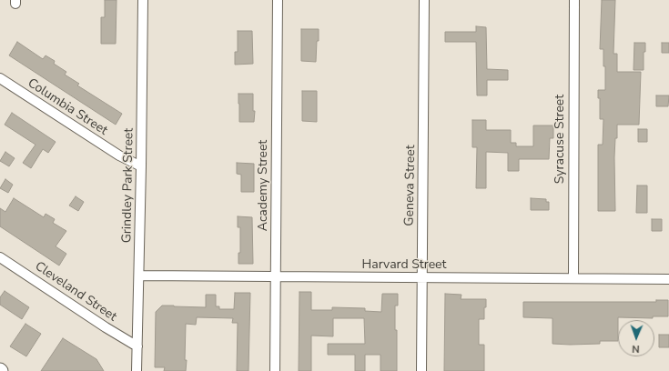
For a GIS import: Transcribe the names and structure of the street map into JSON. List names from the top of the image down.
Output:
{
  "streets": {
    "street": [
      "Columbia Street",
      "Syracuse Street",
      "Grindley Park Street",
      "Academy Street",
      "Geneva Street",
      "Harvard Street",
      "Cleveland Street"
    ]
  },
  "crossings": [
    ["Columbia Street", "Grindley Park Street"],
    ["Syracuse Street", "Harvard Street"],
    ["Grindley Park Street", "Harvard Street"],
    ["Grindley Park Street", "Cleveland Street"],
    ["Academy Street", "Harvard Street"],
    ["Geneva Street", "Harvard Street"]
  ],
  "north": "bottom"
}
